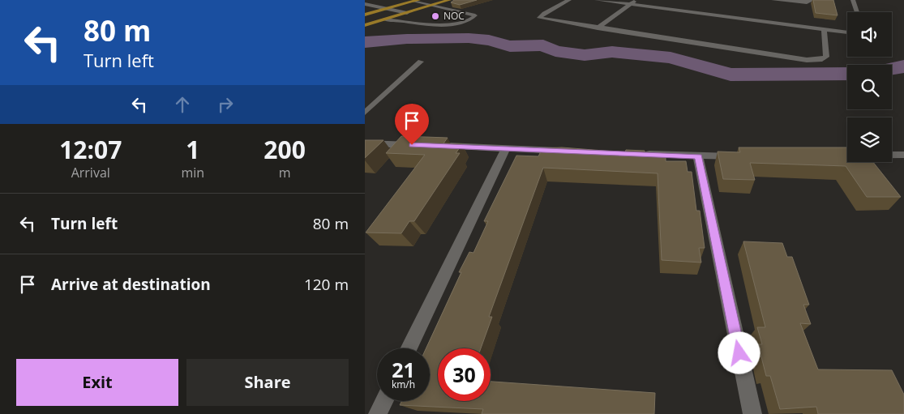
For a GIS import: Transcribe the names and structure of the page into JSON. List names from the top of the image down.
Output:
{
  "places": ["NOC"],
  "page": {
    "turn": ["80 m", "Turn left"],
    "eta": [
      "12:07",
      "Arrival",
      "1",
      "min",
      "200",
      "m"
    ],
    "list": [
      {
        "name": "Turn left",
        "value": "80 m"
      },
      {
        "name": "Arrive at destination",
        "value": "120 m"
      }
    ],
    "speed": "21 km/h",
    "limit": "30",
    "buttons": ["Exit", "Share"]
  }
}
